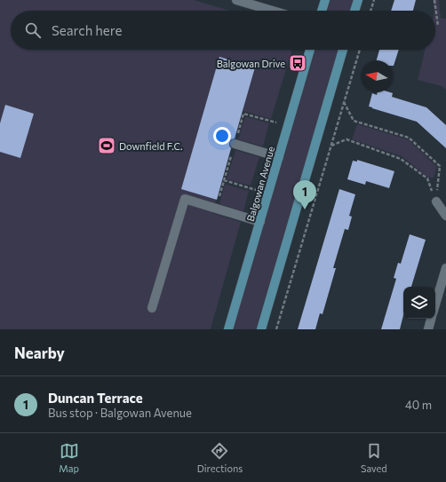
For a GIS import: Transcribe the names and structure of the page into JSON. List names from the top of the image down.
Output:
{
  "streets": {
    "street": ["Balgowan Avenue"]
  },
  "places": {
    "bus stop": ["Balgowan Drive"],
    "sports": ["Downfield F.C."]
  },
  "north": "left",
  "page": {
    "search": "Search here",
    "pins": "1",
    "heading": "Nearby",
    "list": [
      {
        "mark": "1",
        "name": "Duncan Terrace",
        "note": "Bus stop · Balgowan Avenue",
        "value": "40 m"
      }
    ],
    "nav": ["Map", "Directions", "Saved"]
  }
}
